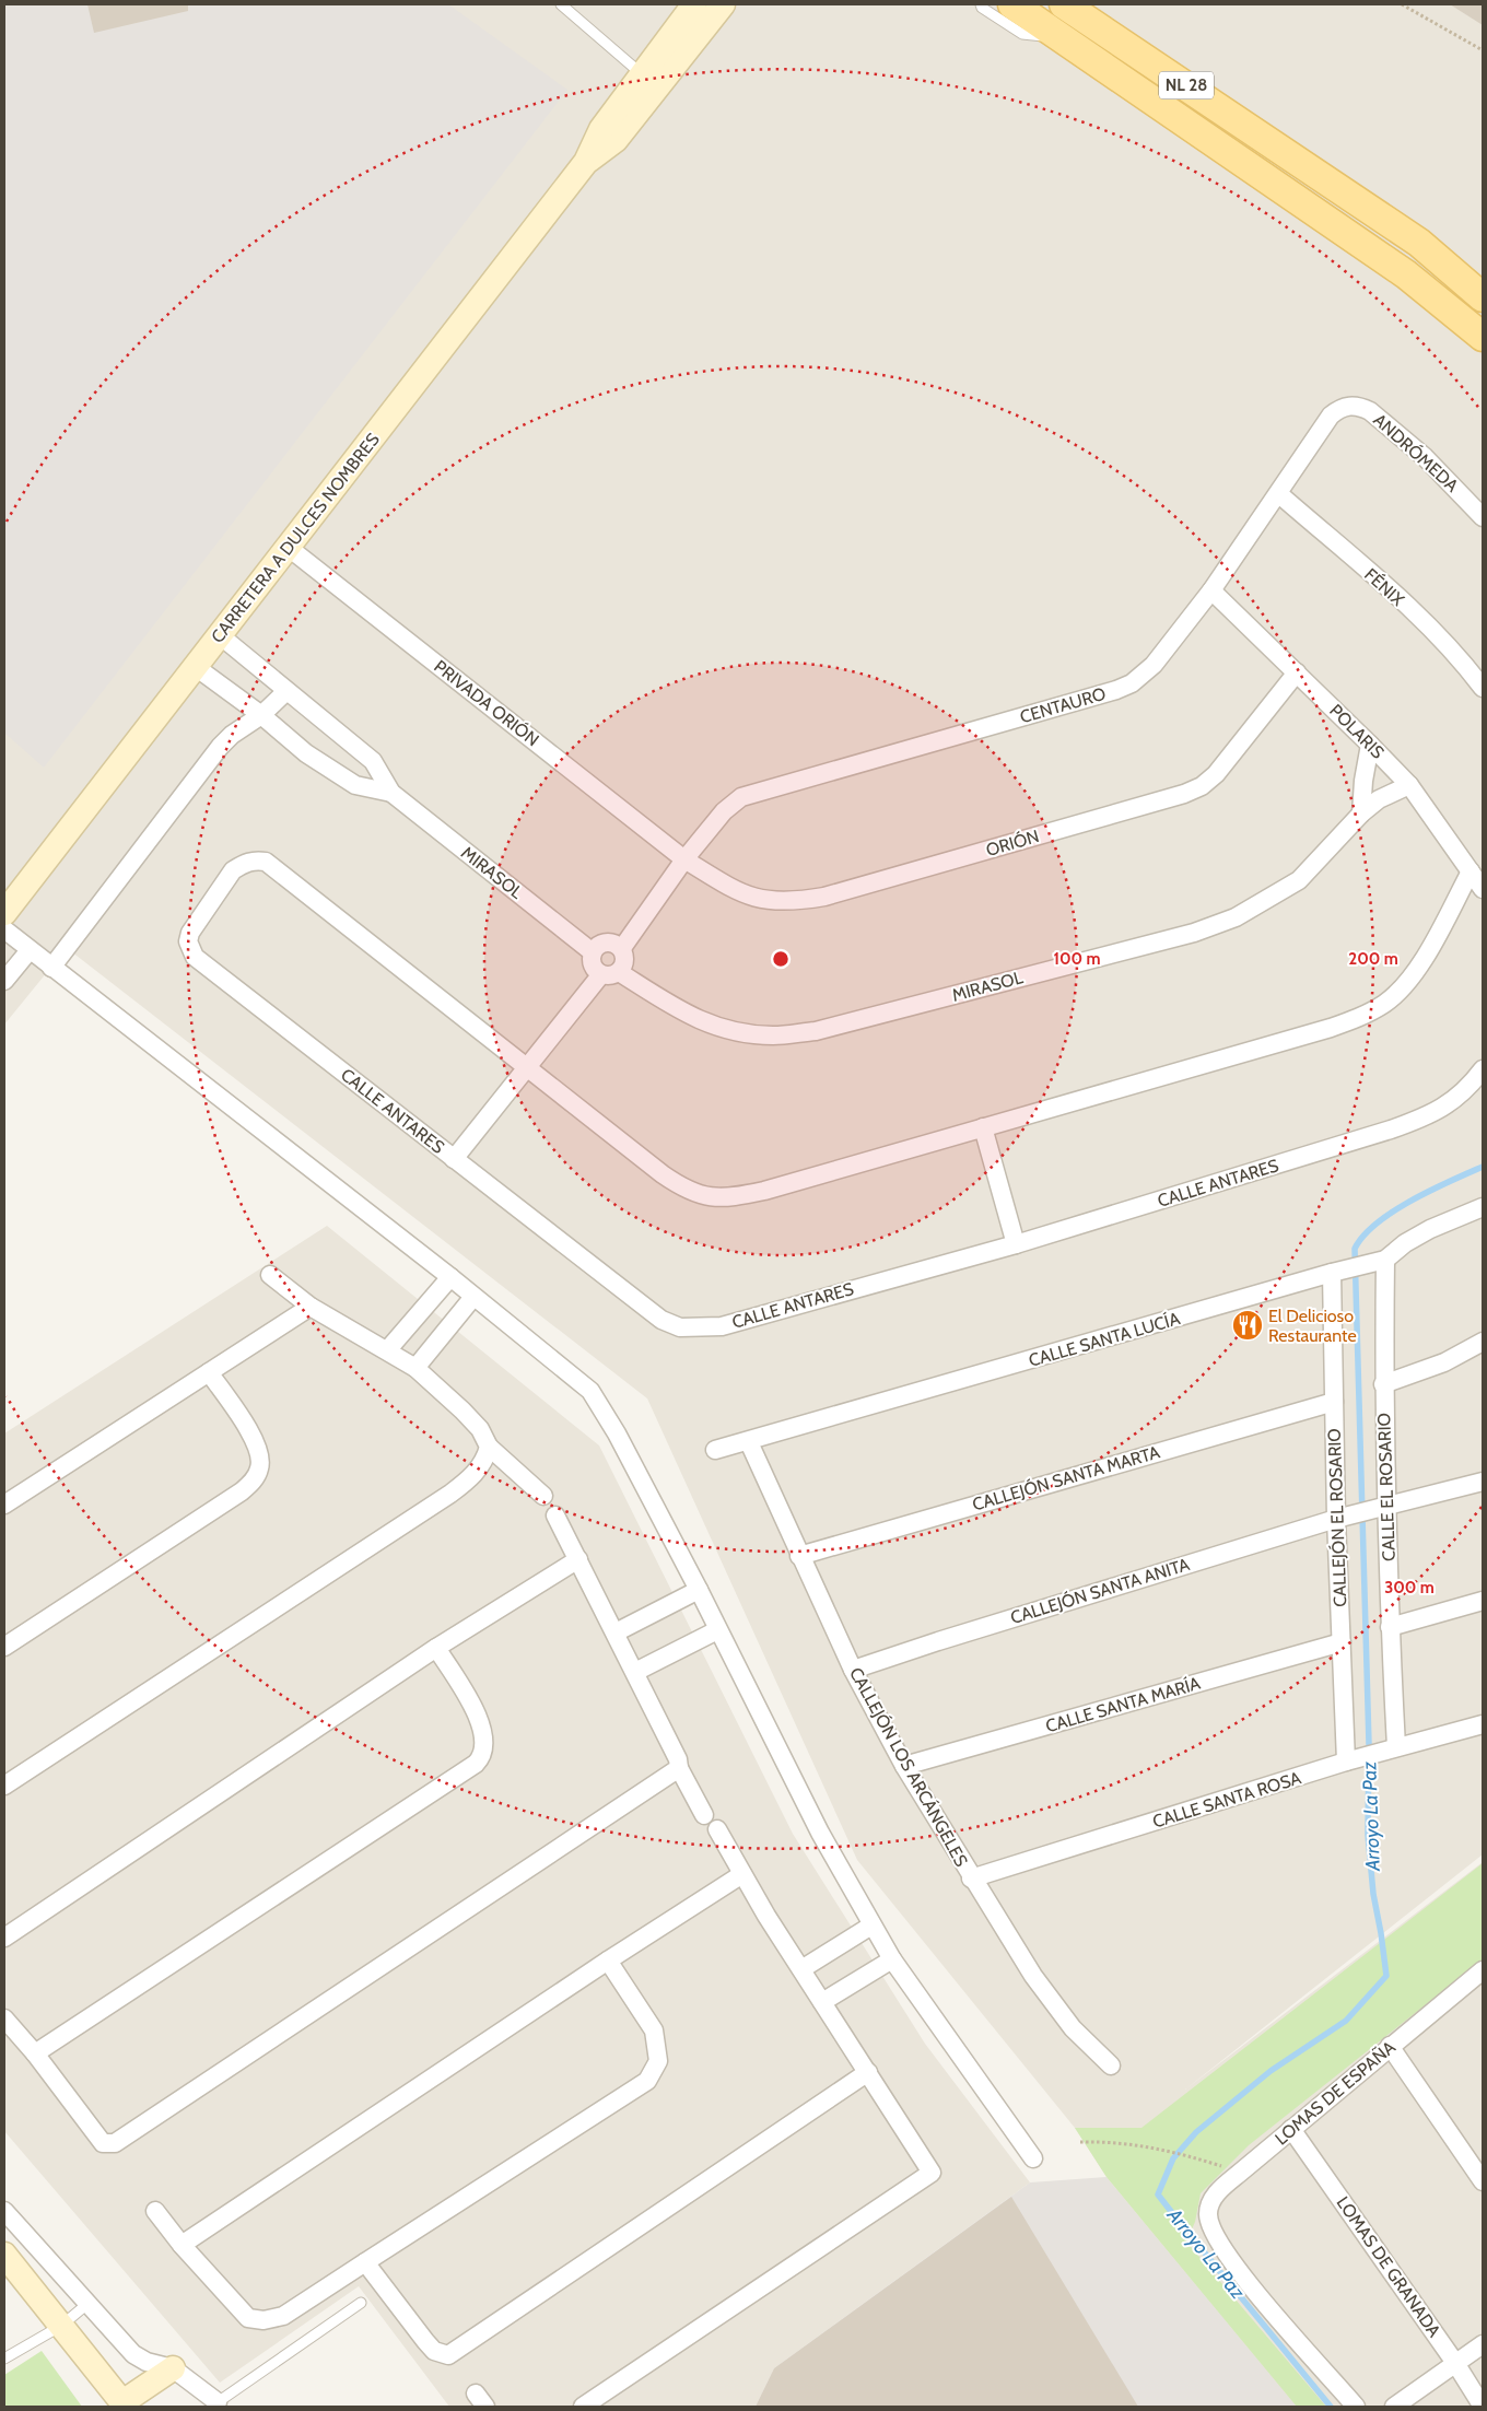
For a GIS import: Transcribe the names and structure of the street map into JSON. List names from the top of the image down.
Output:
{
  "streets": {
    "main road": ["NL 28", "CARRETERA A DULCES NOMBRES"],
    "street": [
      "ANDRÓMEDA",
      "FÉNIX",
      "PRIVADA ORIÓN",
      "CENTAURO",
      "POLARIS",
      "ORIÓN",
      "MIRASOL",
      "CALLE ANTARES",
      "CALLE SANTA LUCÍA",
      "CALLEJÓN SANTA MARTA",
      "CALLE EL ROSARIO",
      "CALLEJÓN EL ROSARIO",
      "CALLEJÓN SANTA ANITA",
      "CALLE SANTA MARÍA",
      "CALLEJÓN LOS ARCÁNGELES",
      "CALLE SANTA ROSA",
      "LOMAS DE ESPAÑA",
      "LOMAS DE GRANADA"
    ]
  },
  "crossings": [
    ["ANDRÓMEDA", "CENTAURO"],
    ["CARRETERA A DULCES NOMBRES", "PRIVADA ORIÓN"],
    ["CARRETERA A DULCES NOMBRES", "MIRASOL"],
    ["FÉNIX", "CENTAURO"],
    ["PRIVADA ORIÓN", "CENTAURO"],
    ["PRIVADA ORIÓN", "ORIÓN"],
    ["CENTAURO", "POLARIS"],
    ["CENTAURO", "ORIÓN"],
    ["CENTAURO", "MIRASOL"],
    ["POLARIS", "ORIÓN"],
    ["POLARIS", "MIRASOL"],
    ["CALLE SANTA LUCÍA", "CALLE EL ROSARIO"],
    ["CALLE SANTA LUCÍA", "CALLEJÓN EL ROSARIO"],
    ["CALLE SANTA LUCÍA", "CALLEJÓN LOS ARCÁNGELES"],
    ["CALLEJÓN SANTA MARTA", "CALLEJÓN EL ROSARIO"],
    ["CALLEJÓN SANTA MARTA", "CALLEJÓN LOS ARCÁNGELES"],
    ["CALLE EL ROSARIO", "CALLEJÓN SANTA ANITA"],
    ["CALLE EL ROSARIO", "CALLE SANTA ROSA"],
    ["CALLEJÓN EL ROSARIO", "CALLEJÓN SANTA ANITA"],
    ["CALLEJÓN EL ROSARIO", "CALLE SANTA MARÍA"],
    ["CALLEJÓN EL ROSARIO", "CALLE SANTA ROSA"],
    ["CALLEJÓN SANTA ANITA", "CALLEJÓN LOS ARCÁNGELES"],
    ["CALLE SANTA MARÍA", "CALLEJÓN LOS ARCÁNGELES"],
    ["CALLEJÓN LOS ARCÁNGELES", "CALLE SANTA ROSA"],
    ["LOMAS DE ESPAÑA", "LOMAS DE GRANADA"]
  ],
  "water": ["Arroyo La Paz"],
  "places": {
    "restaurant": ["El Delicioso Restaurante"]
  },
  "rings": ["100 m", "200 m", "300 m"]
}
